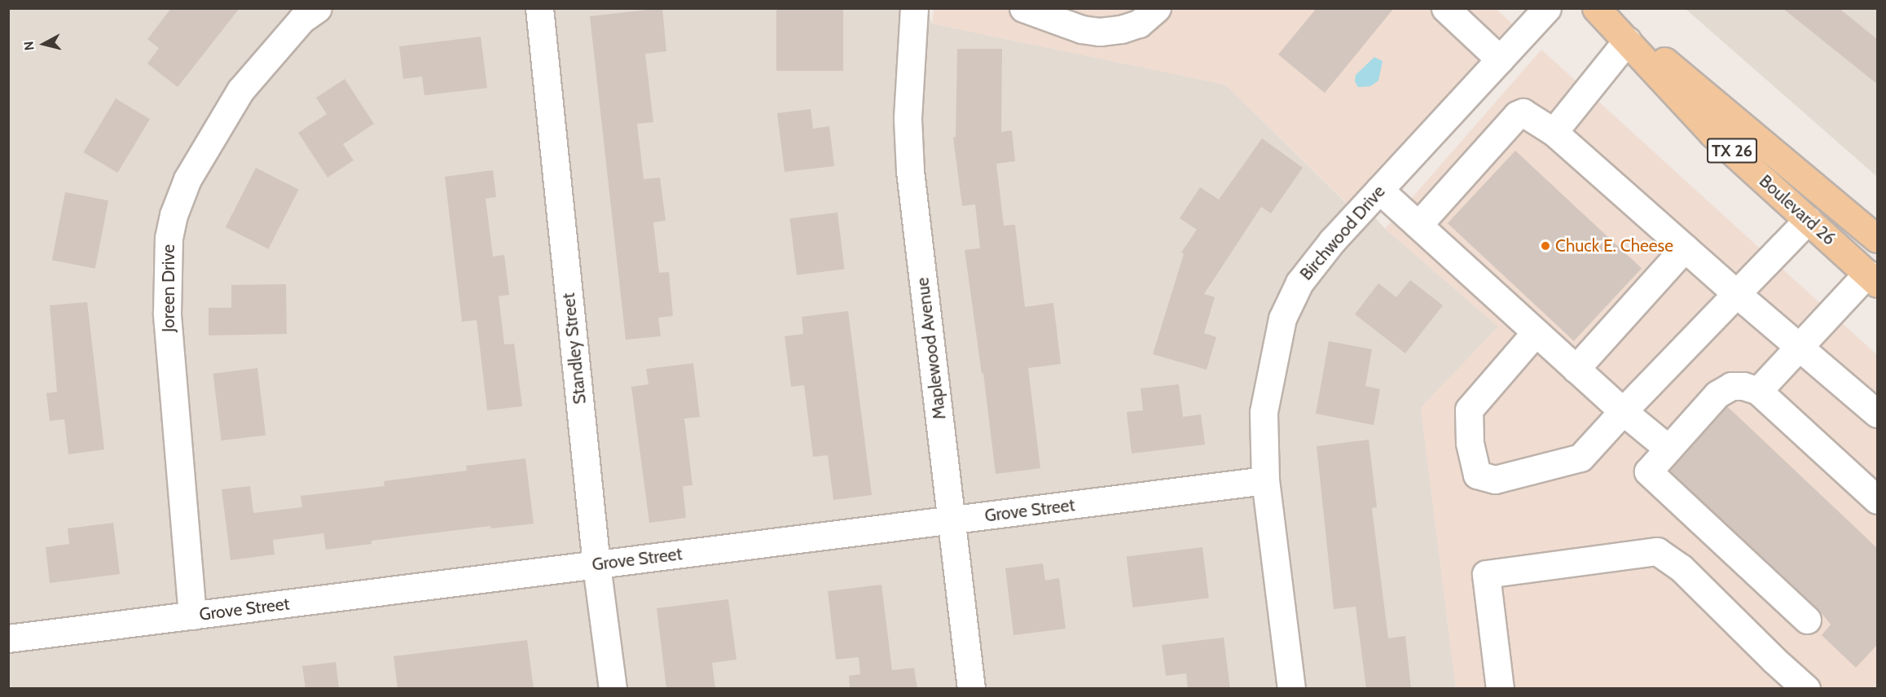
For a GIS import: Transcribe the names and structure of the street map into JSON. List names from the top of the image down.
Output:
{
  "streets": {
    "main road": ["TX 26", "Boulevard 26"],
    "street": [
      "Birchwood Drive",
      "Joreen Drive",
      "Standley Street",
      "Maplewood Avenue",
      "Grove Street"
    ]
  },
  "crossings": [
    ["Birchwood Drive", "Grove Street"],
    ["Joreen Drive", "Grove Street"],
    ["Standley Street", "Grove Street"],
    ["Maplewood Avenue", "Grove Street"]
  ],
  "places": ["Chuck E. Cheese"],
  "north": "left"
}
